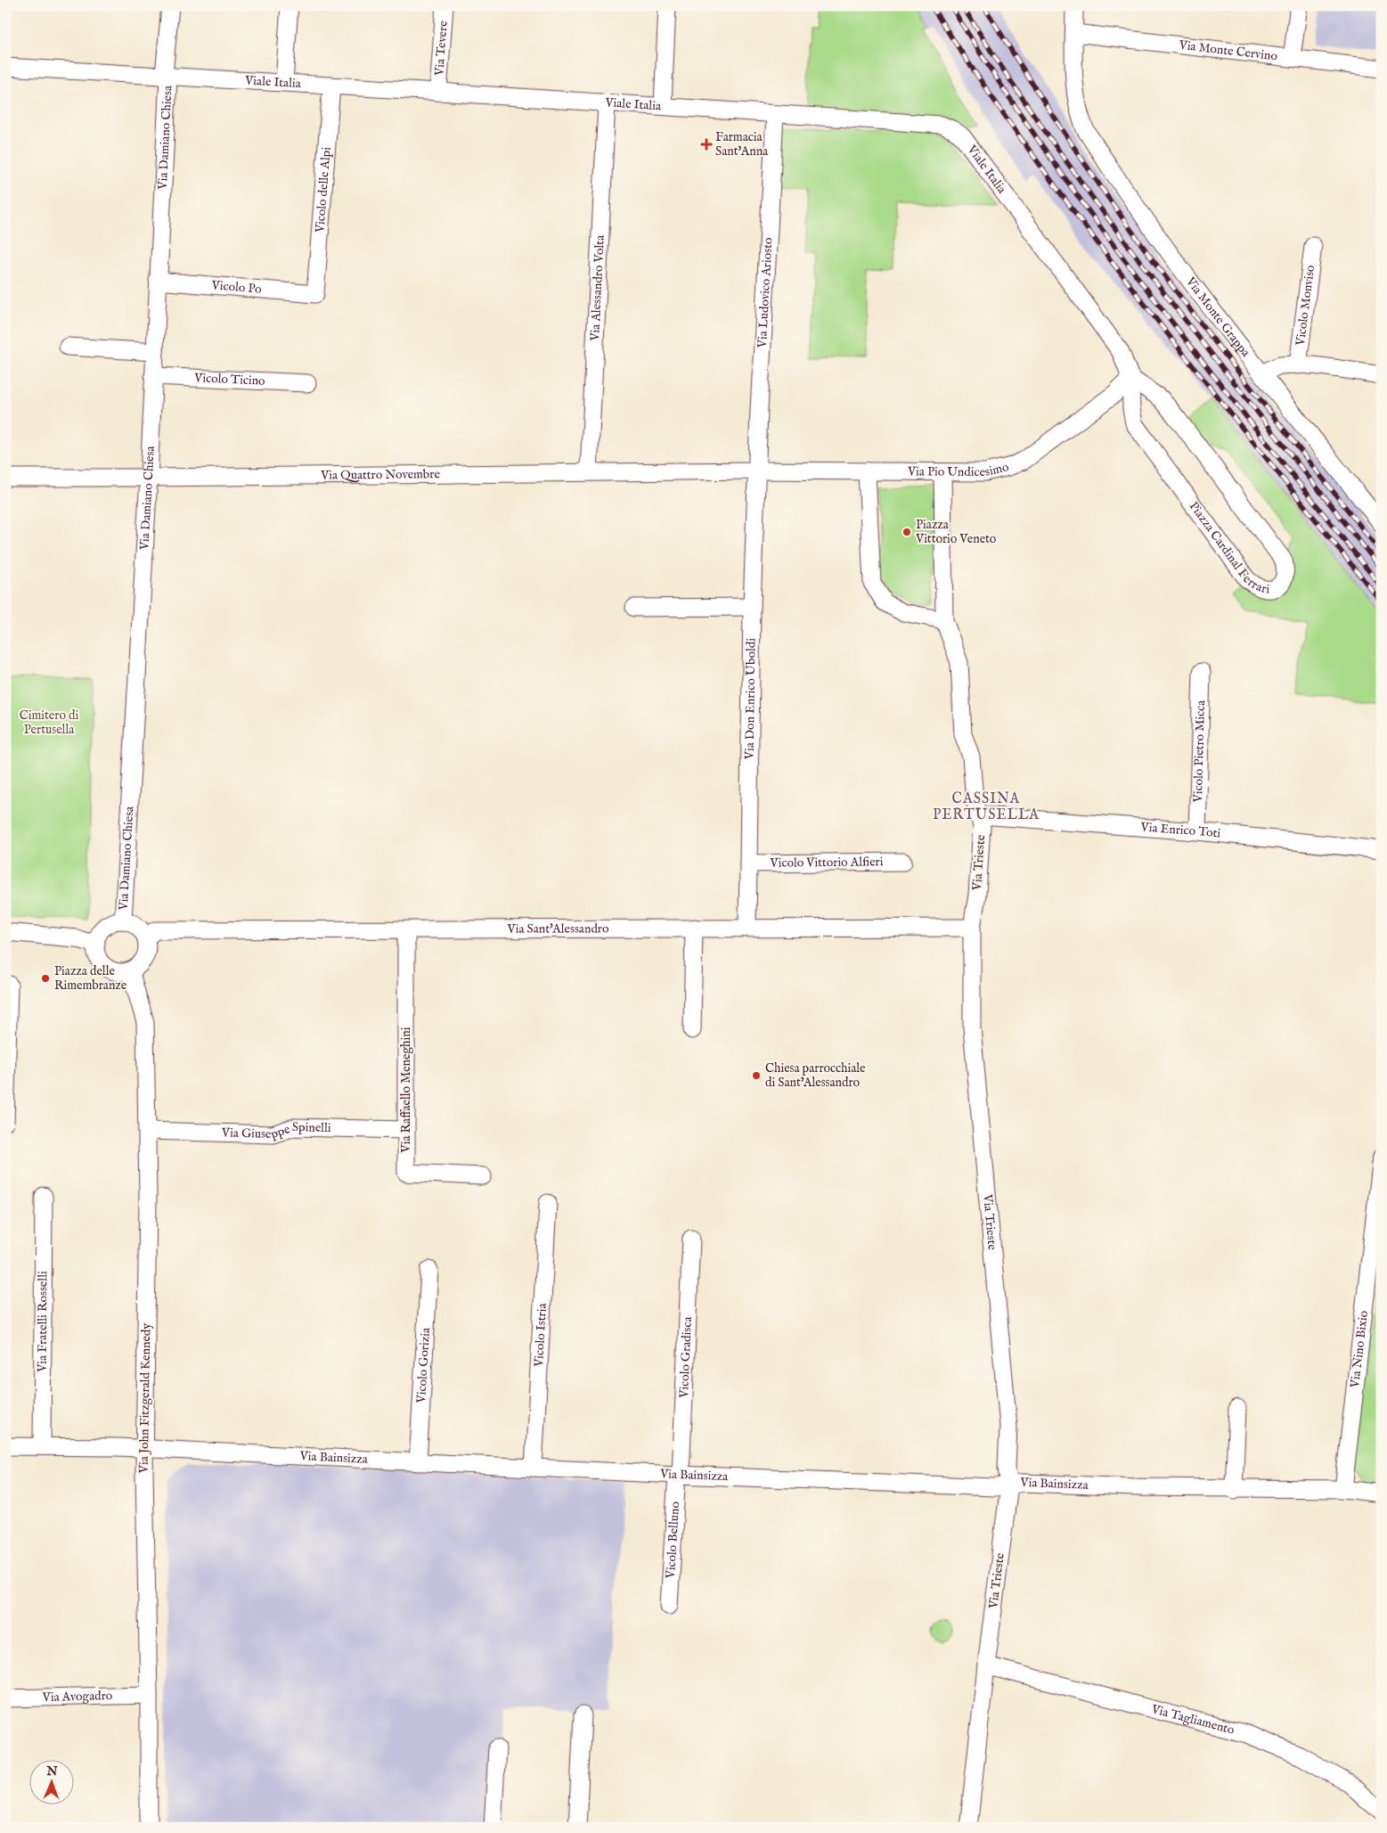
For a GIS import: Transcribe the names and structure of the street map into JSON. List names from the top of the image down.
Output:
{
  "streets": {
    "street": [
      "Via Tevere",
      "Via Monte Cervino",
      "Viale Italia",
      "Via Damiano Chiesa",
      "Vicolo delle Alpi",
      "Vicolo Po",
      "Via Alessandro Volta",
      "Via Ludovico Ariosto",
      "Vicolo Monviso",
      "Via Monte Grappa",
      "Vicolo Ticino",
      "Via Pio Undicesimo",
      "Via Quattro Novembre",
      "Piazza Cardinal Ferrari",
      "Via Don Enrico Uboldi",
      "Vicolo Pietro Micca",
      "Via Enrico Toti",
      "Vicolo Vittorio Alfieri",
      "Via Trieste",
      "Via Sant'Alessandro",
      "Via Raffaello Meneghini",
      "Via Giuseppe Spinelli",
      "Via Fratelli Rosselli",
      "Vicolo Istria",
      "Via Nino Bixio",
      "Vicolo Gradisca",
      "Vicolo Gorizia",
      "Via John Fitzgerald Kennedy",
      "Via Bainsizza",
      "Vicolo Belluno",
      "Via Avogadro",
      "Via Tagliamento"
    ]
  },
  "crossings": [
    ["Via Tevere", "Viale Italia"],
    ["Via Monte Cervino", "Via Monte Grappa"],
    ["Viale Italia", "Via Damiano Chiesa"],
    ["Viale Italia", "Vicolo delle Alpi"],
    ["Viale Italia", "Via Alessandro Volta"],
    ["Viale Italia", "Via Ludovico Ariosto"],
    ["Viale Italia", "Via Pio Undicesimo"],
    ["Viale Italia", "Piazza Cardinal Ferrari"],
    ["Via Damiano Chiesa", "Vicolo Po"],
    ["Via Damiano Chiesa", "Vicolo Ticino"],
    ["Via Damiano Chiesa", "Via Quattro Novembre"],
    ["Via Damiano Chiesa", "Via Sant'Alessandro"],
    ["Via Damiano Chiesa", "Via John Fitzgerald Kennedy"],
    ["Vicolo delle Alpi", "Vicolo Po"],
    ["Via Alessandro Volta", "Via Quattro Novembre"],
    ["Via Ludovico Ariosto", "Via Pio Undicesimo"],
    ["Via Ludovico Ariosto", "Via Quattro Novembre"],
    ["Via Ludovico Ariosto", "Via Don Enrico Uboldi"],
    ["Via Pio Undicesimo", "Via Quattro Novembre"],
    ["Via Pio Undicesimo", "Piazza Cardinal Ferrari"],
    ["Via Pio Undicesimo", "Via Don Enrico Uboldi"],
    ["Via Quattro Novembre", "Via Don Enrico Uboldi"],
    ["Via Don Enrico Uboldi", "Vicolo Vittorio Alfieri"],
    ["Via Don Enrico Uboldi", "Via Sant'Alessandro"],
    ["Vicolo Pietro Micca", "Via Enrico Toti"],
    ["Via Enrico Toti", "Via Trieste"],
    ["Via Trieste", "Via Sant'Alessandro"],
    ["Via Trieste", "Via Bainsizza"],
    ["Via Trieste", "Via Tagliamento"],
    ["Via Sant'Alessandro", "Via Raffaello Meneghini"],
    ["Via Sant'Alessandro", "Via John Fitzgerald Kennedy"],
    ["Via Raffaello Meneghini", "Via Giuseppe Spinelli"],
    ["Via Giuseppe Spinelli", "Via John Fitzgerald Kennedy"],
    ["Via Fratelli Rosselli", "Via Bainsizza"],
    ["Vicolo Istria", "Via Bainsizza"],
    ["Via Nino Bixio", "Via Bainsizza"],
    ["Vicolo Gradisca", "Via Bainsizza"],
    ["Vicolo Gradisca", "Vicolo Belluno"],
    ["Vicolo Gorizia", "Via Bainsizza"],
    ["Via John Fitzgerald Kennedy", "Via Bainsizza"],
    ["Via John Fitzgerald Kennedy", "Via Avogadro"],
    ["Via Bainsizza", "Vicolo Belluno"]
  ],
  "districts": ["CASSINA PERTUSELLA"],
  "parks": ["Cimitero di Pertusella"],
  "places": {
    "health": ["Farmacia Sant'Anna"],
    "other": ["Piazza Vittorio Veneto", "Piazza delle Rimembranze", "Chiesa parrocchiale di Sant'Alessandro"]
  },
  "north": "top"
}
